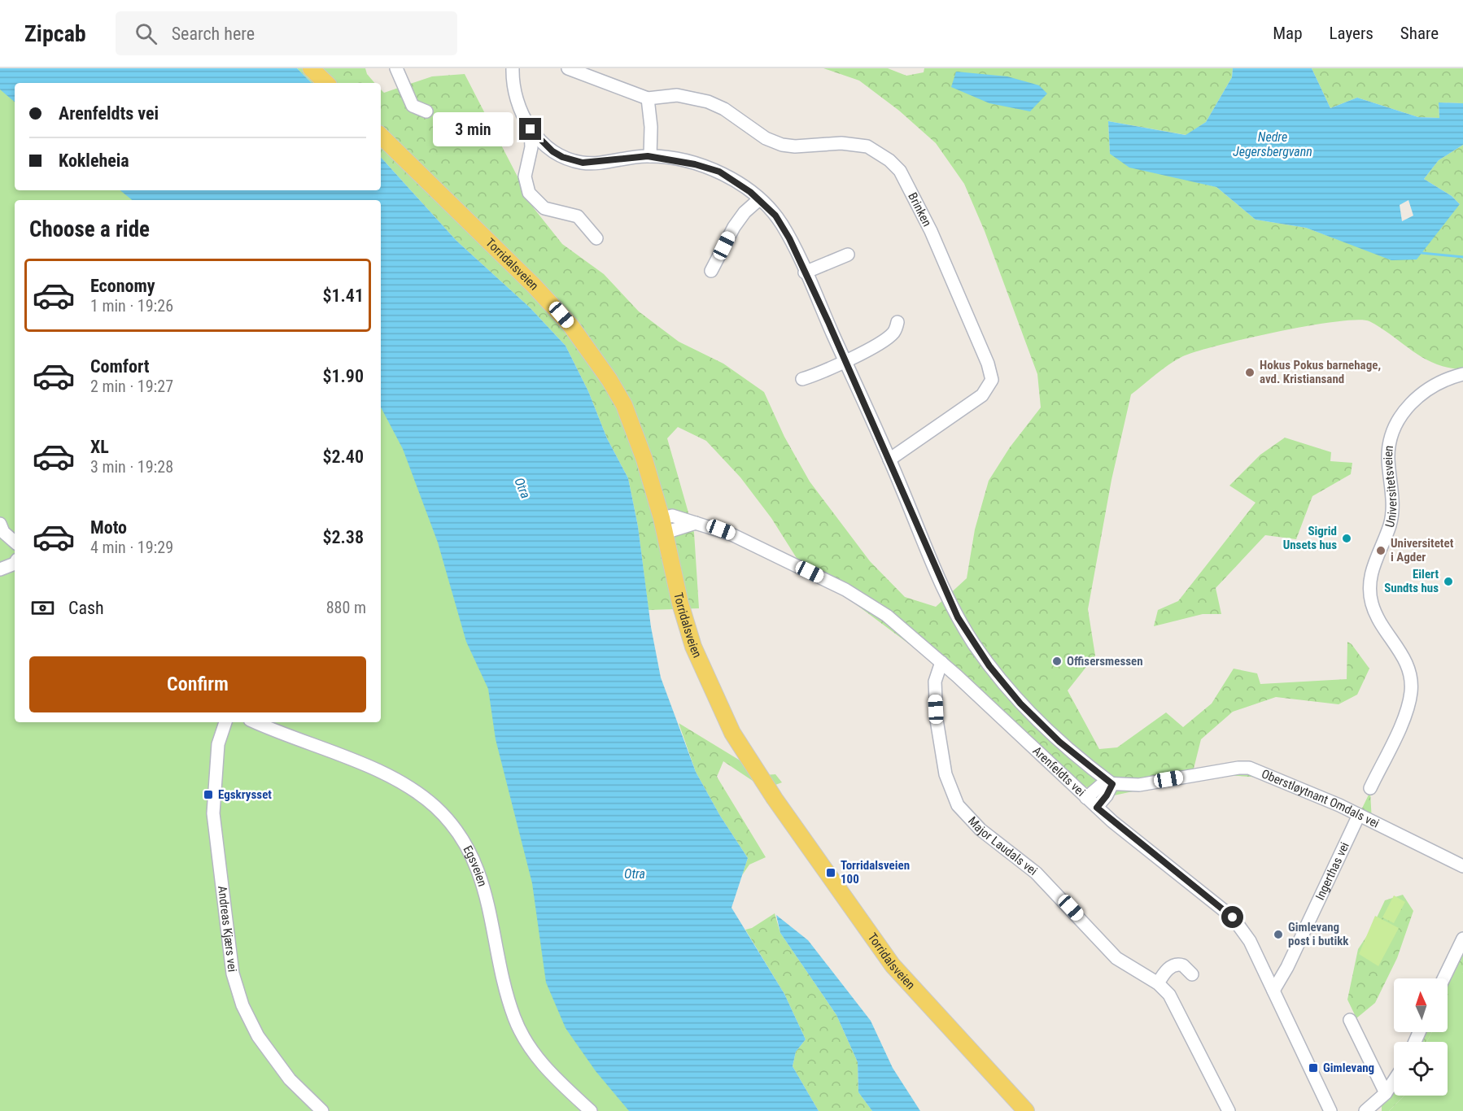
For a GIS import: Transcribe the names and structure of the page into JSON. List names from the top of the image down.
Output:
{
  "streets": {
    "main road": ["Torridalsveien"],
    "street": [
      "Brinken",
      "Universitetsveien",
      "Arenfeldts vei",
      "Oberstløytnant Omdals vei",
      "Major Laudals vei",
      "Egsveien",
      "Ingerthas vei",
      "Andreas Kjærs vei"
    ]
  },
  "crossings": [
    ["Torridalsveien", "Arenfeldts vei"],
    ["Arenfeldts vei", "Oberstløytnant Omdals vei"],
    ["Arenfeldts vei", "Major Laudals vei"],
    ["Arenfeldts vei", "Ingerthas vei"],
    ["Oberstløytnant Omdals vei", "Ingerthas vei"]
  ],
  "water": ["Nedre Jegersbergvann", "Otra"],
  "places": {
    "other": [
      "Hokus Pokus barnehage, avd. Kristiansand",
      "Sigrid Unsets hus",
      "Universitetet i Agder",
      "Eilert Sundts hus",
      "Offisersmessen",
      "Gimlevang post i butikk"
    ],
    "transit": ["Egskrysset", "Torridalsveien 100", "Gimlevang"]
  },
  "north": "top",
  "page": {
    "header": "Zipcab",
    "search": "Search here",
    "nav": ["Map", "Layers", "Share"],
    "banner": ["Arenfeldts vei", "Kokleheia"],
    "bubble": "3 min",
    "heading": "Choose a ride",
    "list": [
      {
        "name": "Economy",
        "note": "1 min · 19:26",
        "value": "$1.41"
      },
      {
        "name": "Comfort",
        "note": "2 min · 19:27",
        "value": "$1.90"
      },
      {
        "name": "XL",
        "note": "3 min · 19:28",
        "value": "$2.40"
      },
      {
        "name": "Moto",
        "note": "4 min · 19:29",
        "value": "$2.38"
      }
    ],
    "pay": ["Cash", "880 m"],
    "buttons": "Confirm"
  }
}
